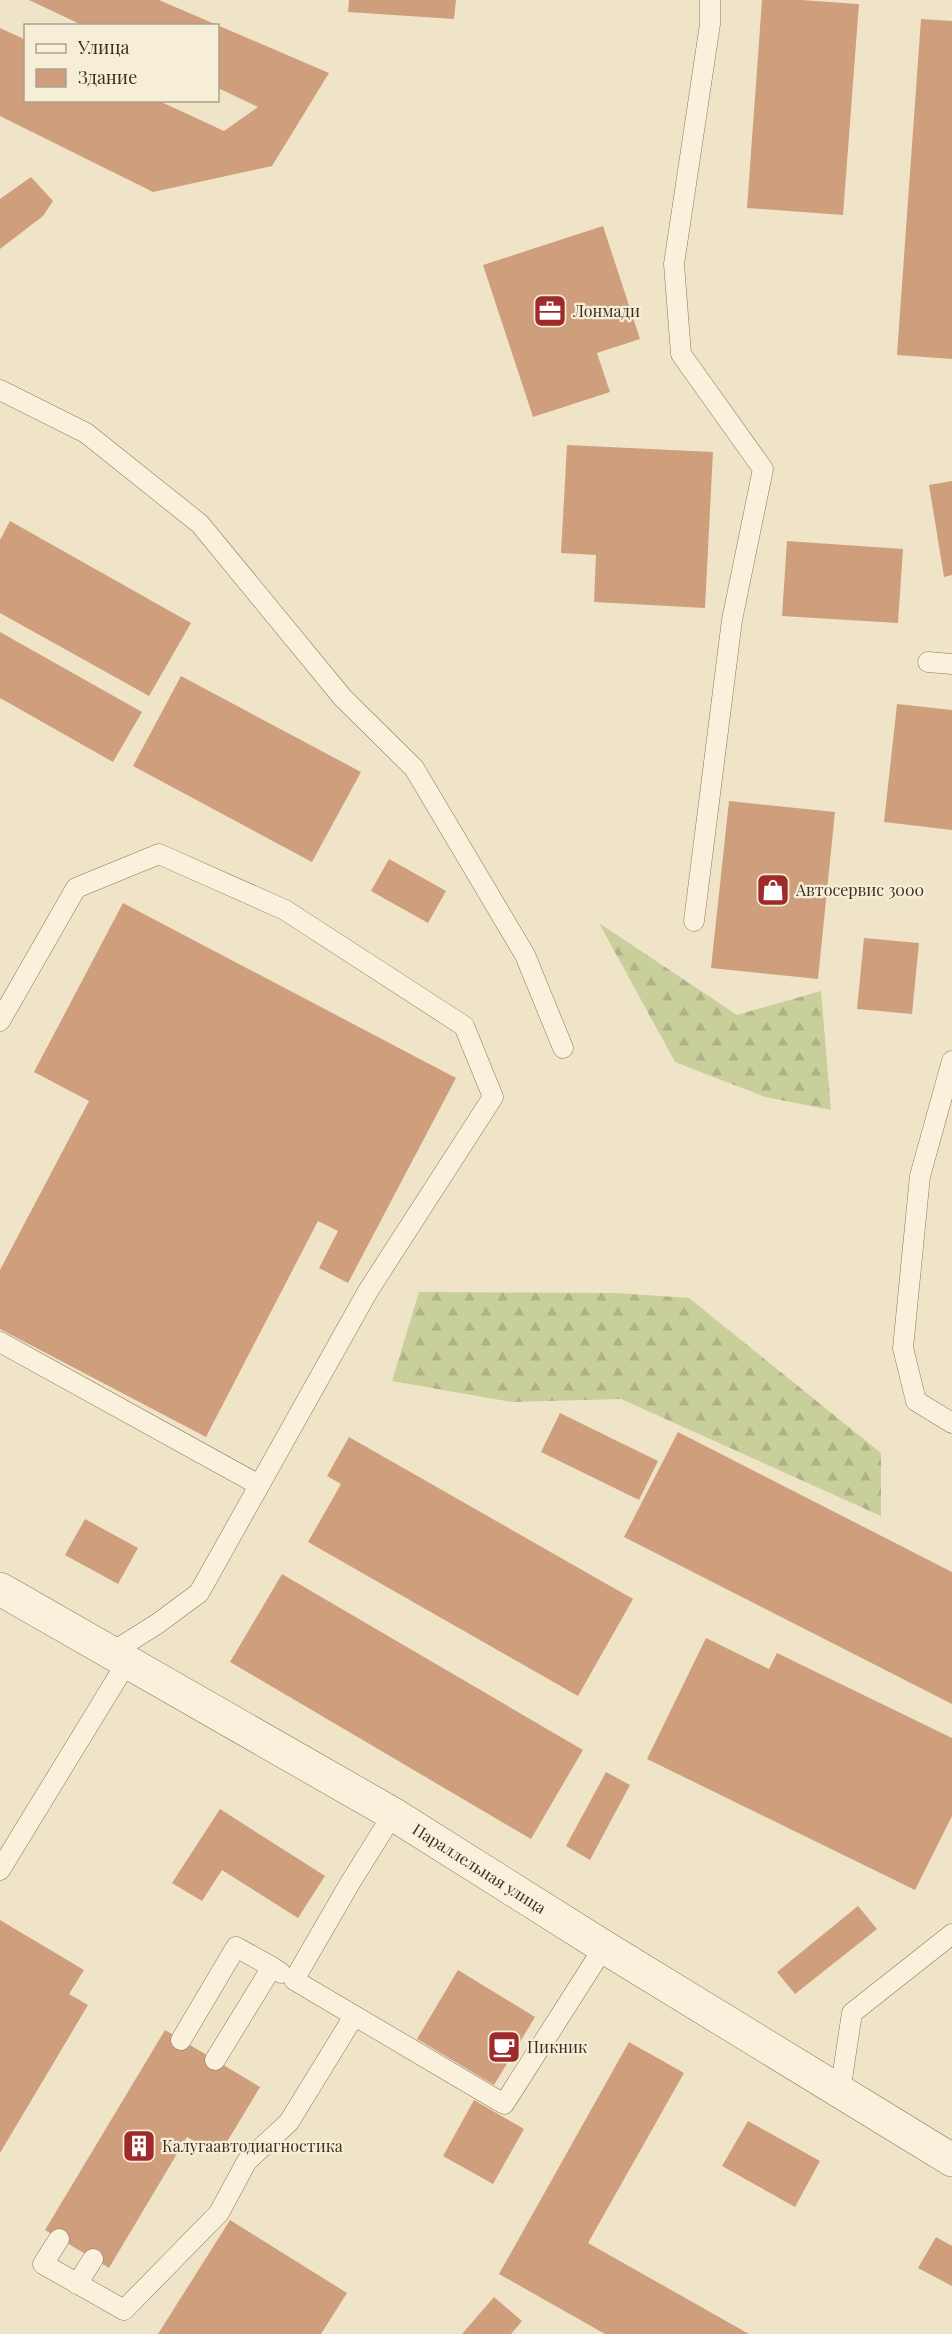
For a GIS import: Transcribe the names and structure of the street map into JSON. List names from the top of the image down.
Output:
{
  "streets": {
    "street": ["Параллельная улица"]
  },
  "places": {
    "office": ["Лонмади"],
    "shop": ["Автосервис 3000"],
    "cafe": ["Пикник"],
    "building": ["Калугаавтодиагностика"]
  },
  "legend": ["Улица", "Здание"]
}
